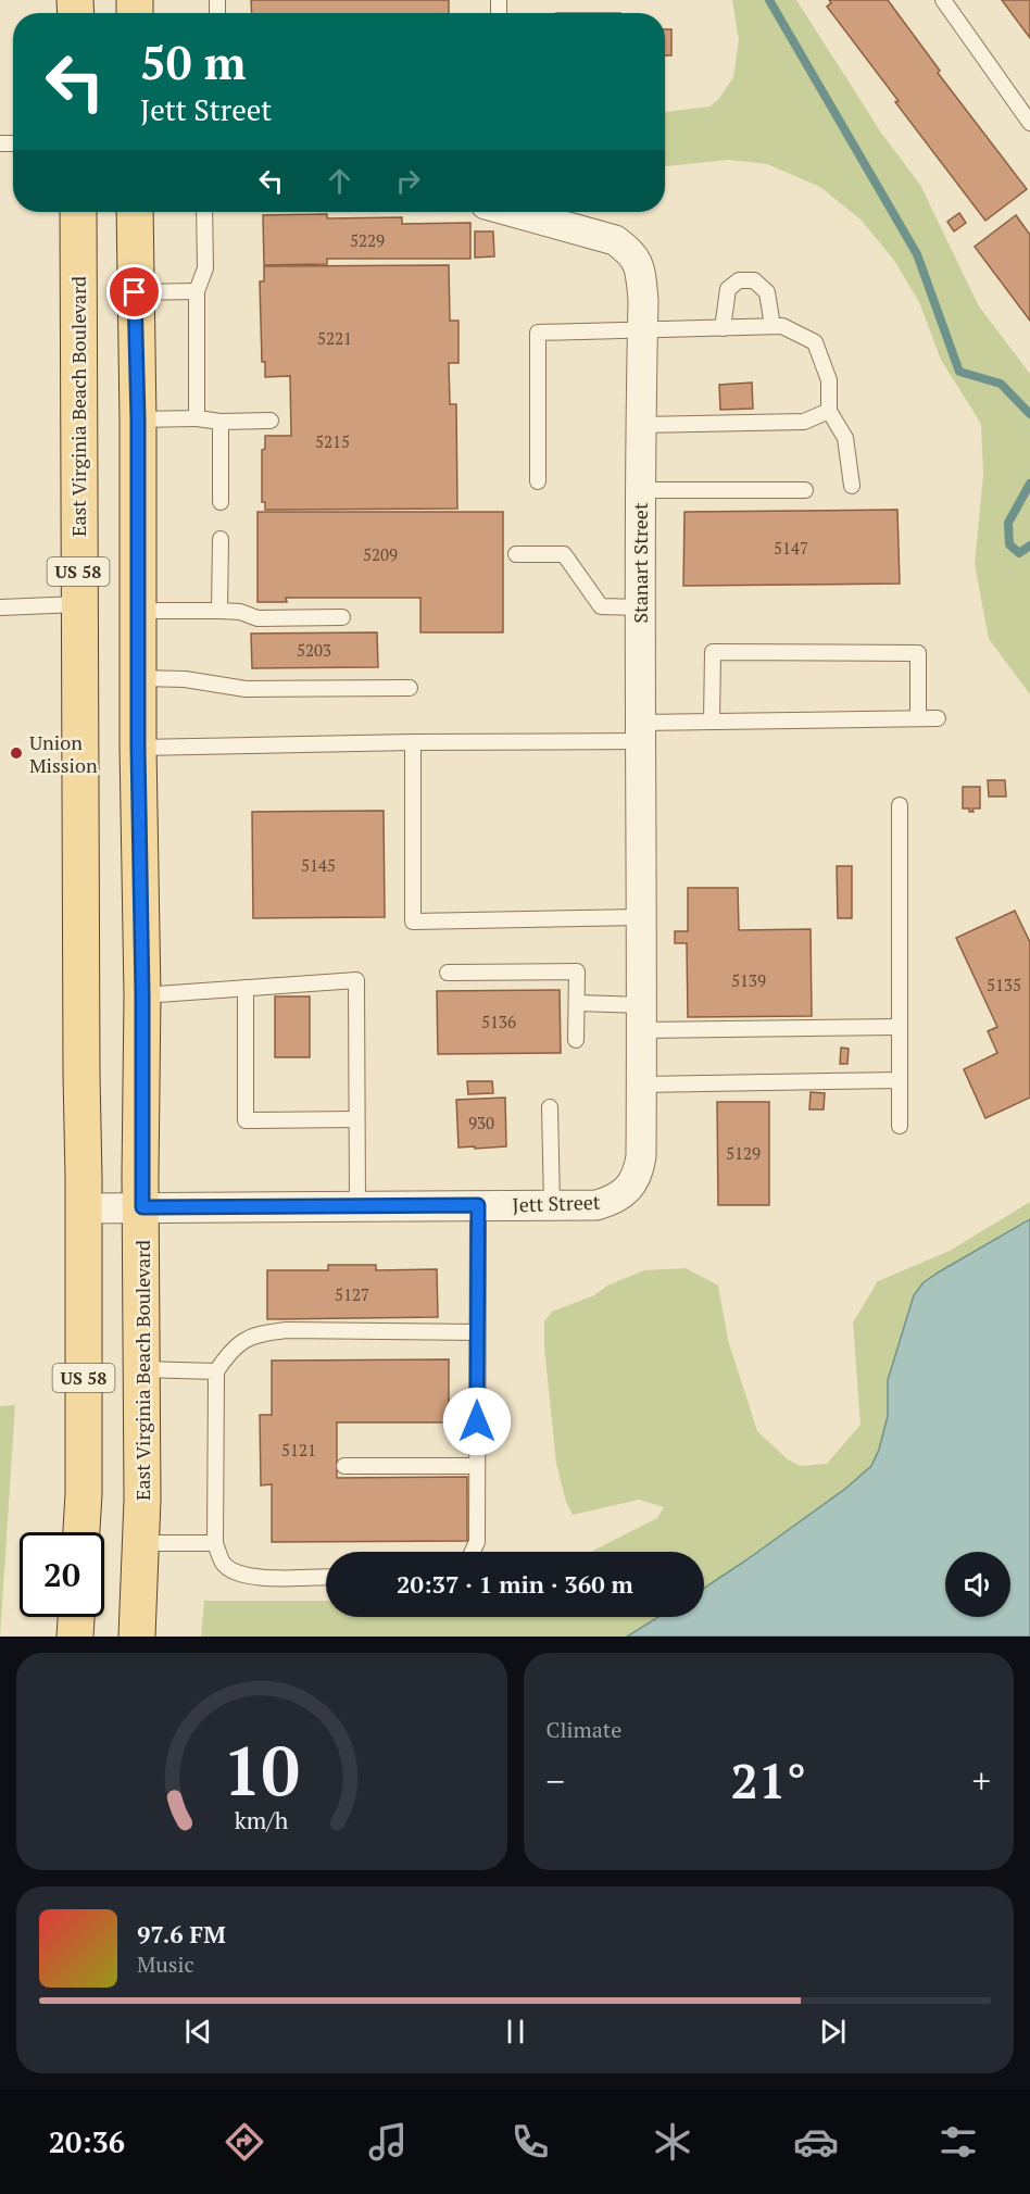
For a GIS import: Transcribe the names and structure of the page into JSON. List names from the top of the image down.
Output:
{
  "streets": {
    "main road": ["East Virginia Beach Boulevard", "US 58"],
    "street": ["Stanart Street", "Jett Street"]
  },
  "crossings": [
    ["East Virginia Beach Boulevard", "Jett Street"],
    ["Stanart Street", "Jett Street"]
  ],
  "places": ["Union Mission"],
  "house_numbers": [
    "5229",
    "5221",
    "5215",
    "5147",
    "5209",
    "5203",
    "5145",
    "5139",
    "5135",
    "5136",
    "930",
    "5129",
    "5127",
    "5121"
  ],
  "page": {
    "turn": ["50 m", "Jett Street"],
    "limit": "20",
    "trip": "20:37 · 1 min · 360 m",
    "tile": "Climate",
    "heat": ["−", "21°", "+"],
    "song": ["97.6 FM", "Music"],
    "tabs": "20:36",
    "gauge": ["10", "km/h"]
  }
}
